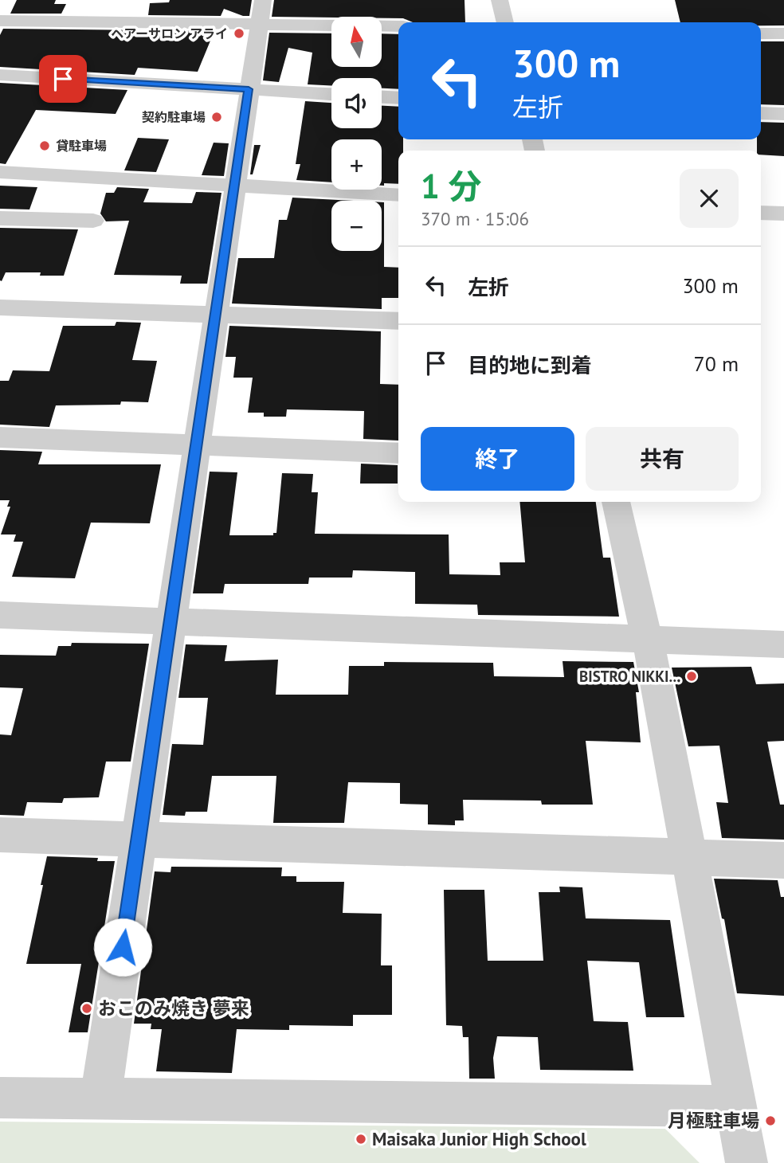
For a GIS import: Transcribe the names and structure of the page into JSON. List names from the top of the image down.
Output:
{
  "places": [
    "ヘアーサロン アライ",
    "契約駐車場",
    "貸駐車場",
    "BISTRO NIKKI...",
    "おこのみ焼き 夢来",
    "月極駐車場",
    "Maisaka Junior High School"
  ],
  "north": "top",
  "page": {
    "map_buttons": ["+", "−"],
    "turn": ["300 m", "左折"],
    "heading": ["1 分", "370 m · 15:06"],
    "list": [
      {
        "name": "左折",
        "value": "300 m"
      },
      {
        "name": "目的地に到着",
        "value": "70 m"
      }
    ],
    "buttons": ["終了", "共有"]
  }
}
